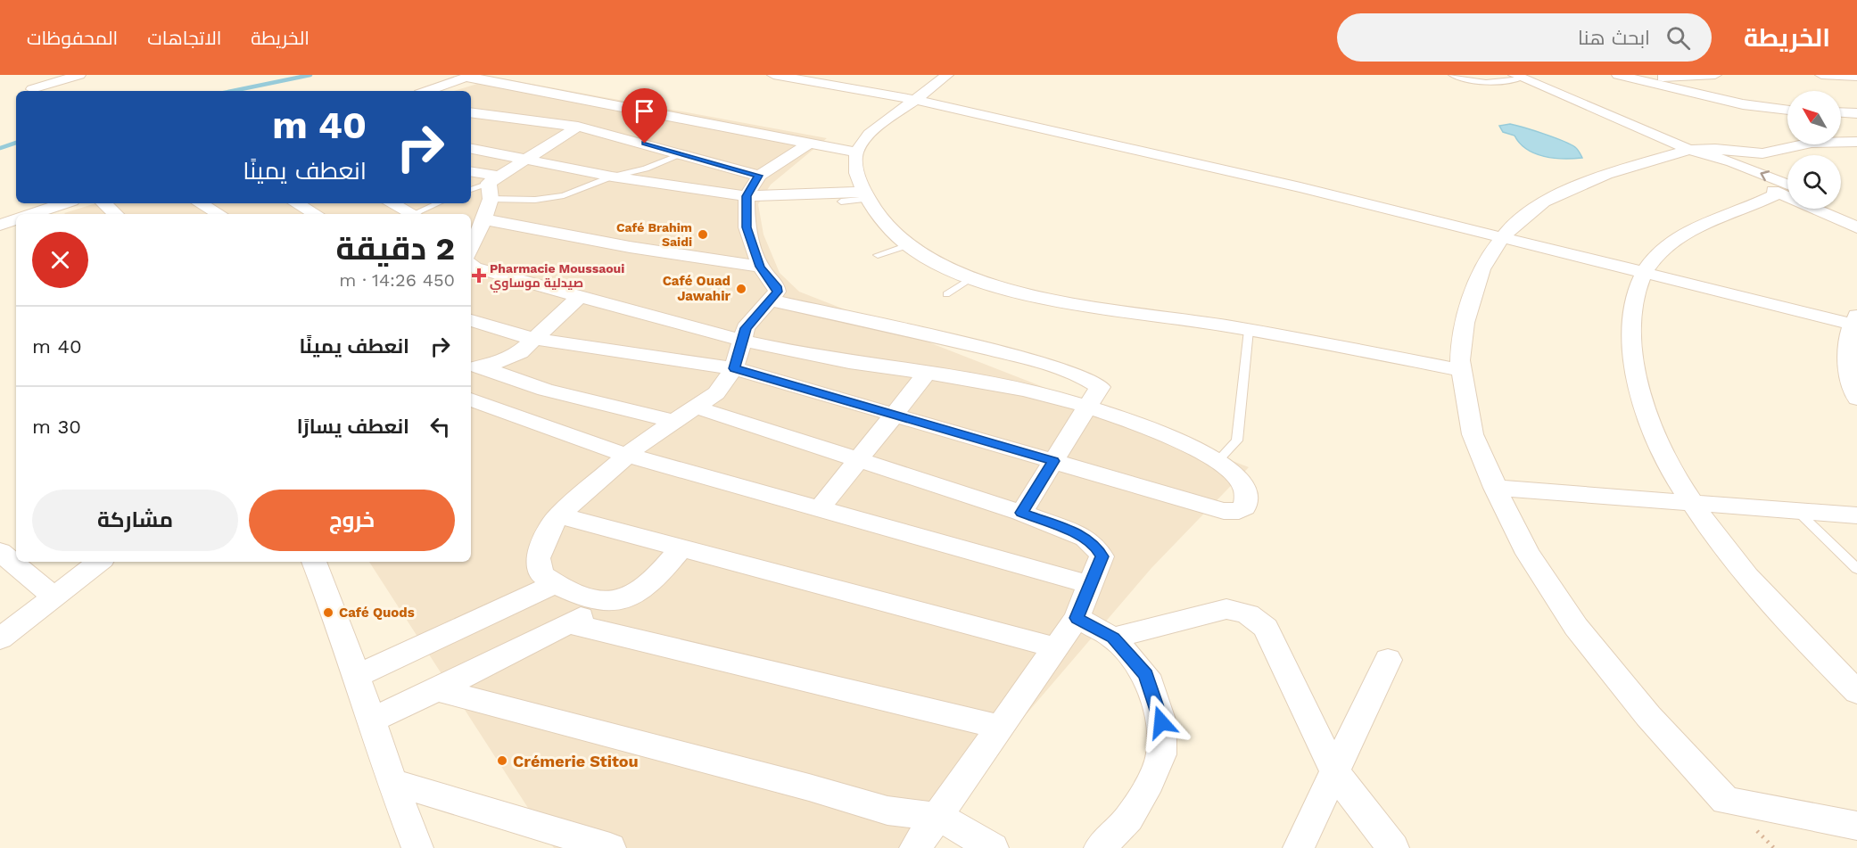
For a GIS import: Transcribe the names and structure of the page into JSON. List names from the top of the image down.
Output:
{
  "places": {
    "other": [
      "Café Brahim Saidi",
      "Café Ouad Jawahir",
      "Café Quods",
      "Crémerie Stitou"
    ],
    "health": ["Pharmacie Moussaoui صيدلية موساوي"]
  },
  "north": "top left",
  "page": {
    "header": "الخريطة",
    "search": "ابحث هنا",
    "nav": ["الخريطة", "الاتجاهات", "المحفوظات"],
    "turn": ["40 m", "انعطف يمينًا"],
    "heading": ["2 دقيقة", "450 m · 14:26"],
    "list": [
      {
        "name": "انعطف يمينًا",
        "value": "40 m"
      },
      {
        "name": "انعطف يسارًا",
        "value": "30 m"
      }
    ],
    "buttons": ["خروج", "مشاركة"]
  }
}
